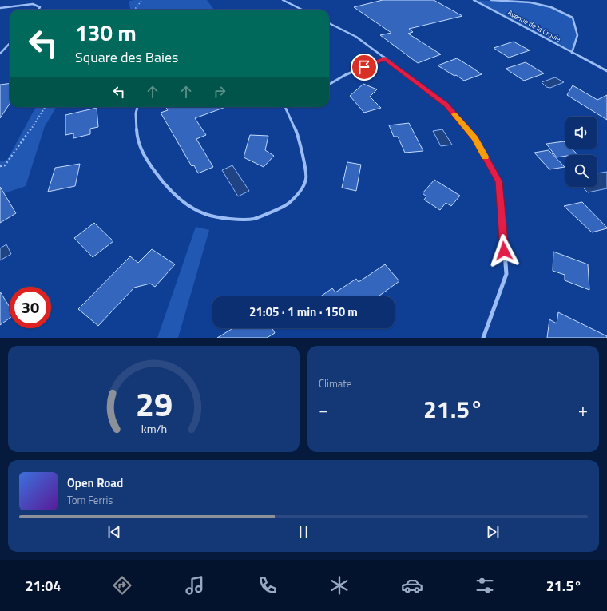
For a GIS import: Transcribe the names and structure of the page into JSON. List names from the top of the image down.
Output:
{
  "streets": {
    "street": ["Avenue de la Croule"]
  },
  "page": {
    "turn": ["130 m", "Square des Baies"],
    "limit": "30",
    "trip": "21:05 · 1 min · 150 m",
    "tile": "Climate",
    "heat": ["−", "21.5°", "+"],
    "song": ["Open Road", "Tom Ferris"],
    "tabs": ["21:04", "21.5°"],
    "gauge": ["29", "km/h"]
  }
}
